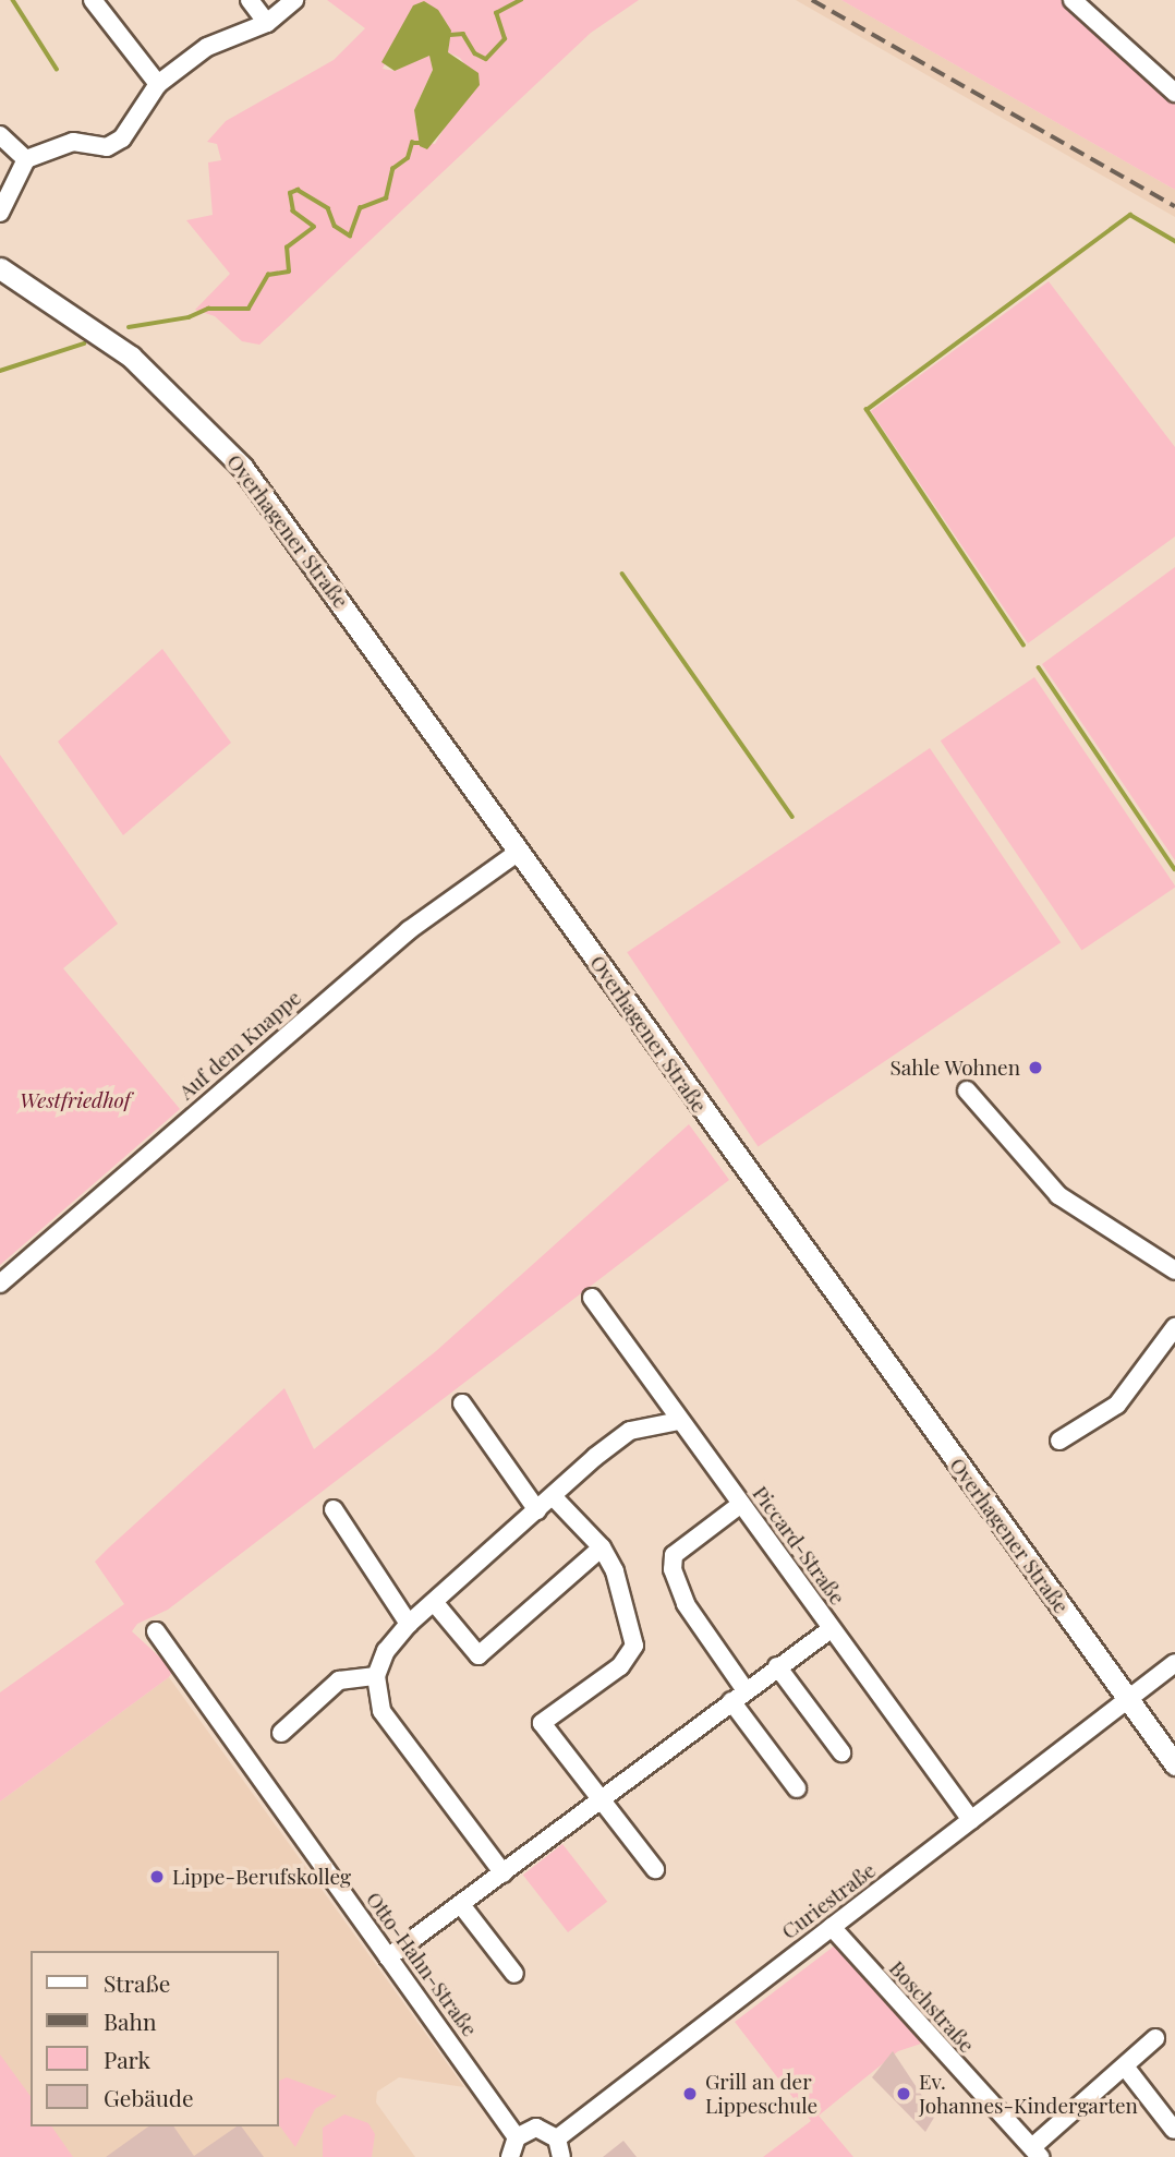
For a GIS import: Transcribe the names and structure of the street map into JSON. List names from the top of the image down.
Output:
{
  "streets": {
    "main road": ["Overhagener Straße"],
    "street": [
      "Auf dem Knappe",
      "Piccard-Straße",
      "Curiestraße",
      "Otto-Hahn-Straße",
      "Boschstraße"
    ]
  },
  "crossings": [
    ["Overhagener Straße", "Auf dem Knappe"],
    ["Overhagener Straße", "Curiestraße"],
    ["Piccard-Straße", "Curiestraße"],
    ["Curiestraße", "Boschstraße"]
  ],
  "parks": ["Westfriedhof"],
  "places": [
    "Sahle Wohnen",
    "Lippe-Berufskolleg",
    "Grill an der Lippeschule",
    "Ev. Johannes-Kindergarten"
  ],
  "legend": [
    "Straße",
    "Bahn",
    "Park",
    "Gebäude"
  ]
}
